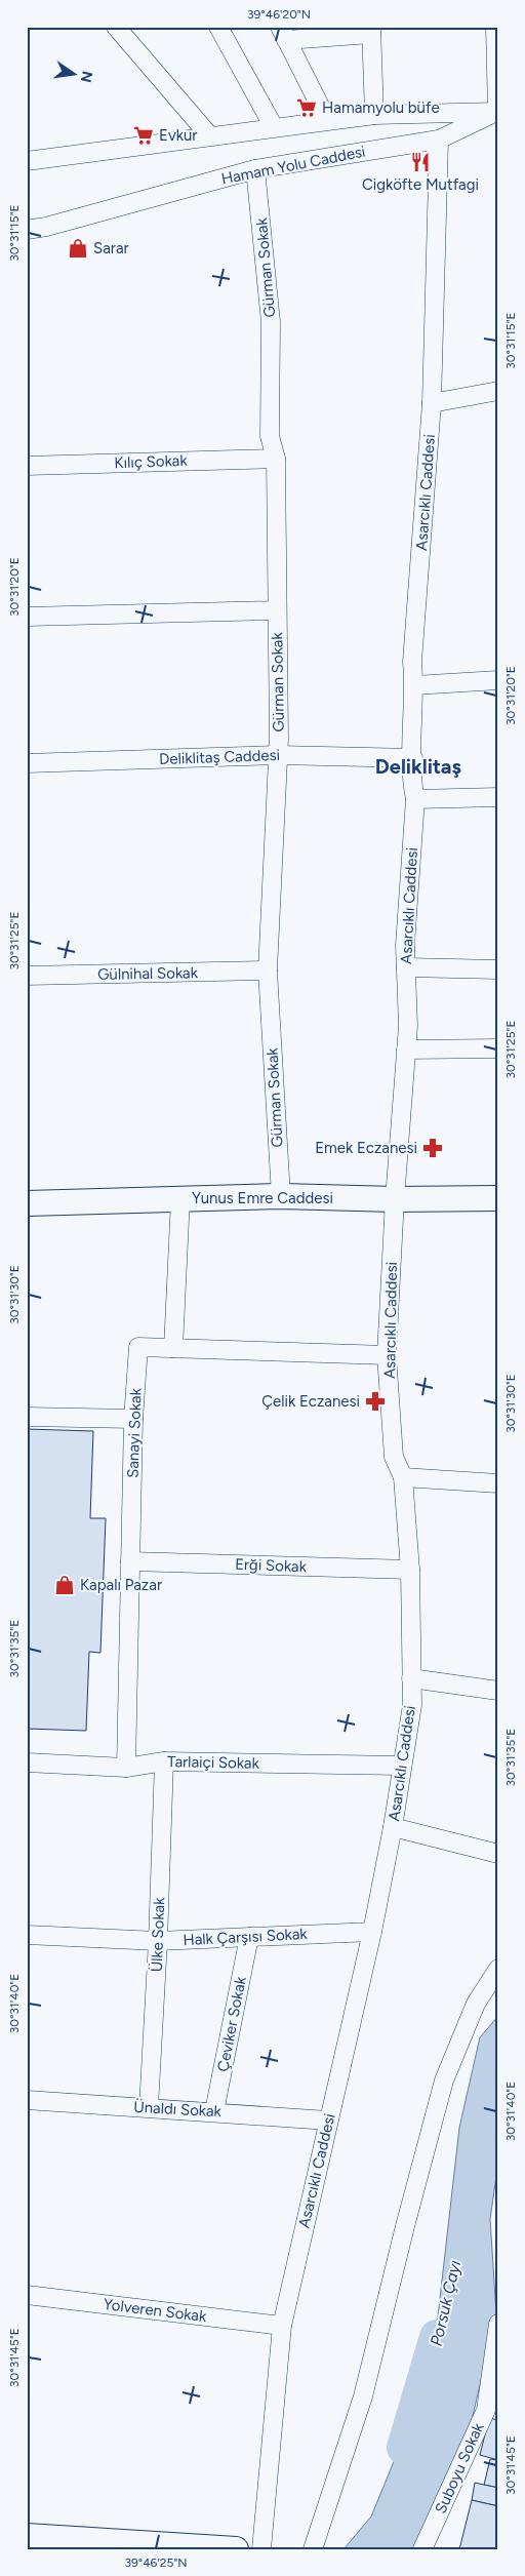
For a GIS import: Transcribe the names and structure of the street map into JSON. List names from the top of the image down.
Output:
{
  "streets": {
    "main road": ["Yunus Emre Caddesi"],
    "street": [
      "Hamam Yolu Caddesi",
      "Gürman Sokak",
      "Kılıç Sokak",
      "Asarcıklı Caddesi",
      "Deliklitaş Caddesi",
      "Gülnihal Sokak",
      "Sanayi Sokak",
      "Erği Sokak",
      "Tarlaiçi Sokak",
      "Ülke Sokak",
      "Halk Çarşısı Sokak",
      "Çeviker Sokak",
      "Ünaldı Sokak",
      "Yolveren Sokak",
      "Suboyu Sokak"
    ]
  },
  "crossings": [
    ["Hamam Yolu Caddesi", "Gürman Sokak"],
    ["Hamam Yolu Caddesi", "Asarcıklı Caddesi"],
    ["Gürman Sokak", "Kılıç Sokak"],
    ["Gürman Sokak", "Deliklitaş Caddesi"],
    ["Gürman Sokak", "Gülnihal Sokak"],
    ["Gürman Sokak", "Yunus Emre Caddesi"],
    ["Asarcıklı Caddesi", "Deliklitaş Caddesi"],
    ["Asarcıklı Caddesi", "Yunus Emre Caddesi"],
    ["Asarcıklı Caddesi", "Sanayi Sokak"],
    ["Asarcıklı Caddesi", "Erği Sokak"],
    ["Asarcıklı Caddesi", "Tarlaiçi Sokak"],
    ["Asarcıklı Caddesi", "Halk Çarşısı Sokak"],
    ["Asarcıklı Caddesi", "Ünaldı Sokak"],
    ["Asarcıklı Caddesi", "Yolveren Sokak"],
    ["Sanayi Sokak", "Erği Sokak"],
    ["Sanayi Sokak", "Tarlaiçi Sokak"],
    ["Tarlaiçi Sokak", "Ülke Sokak"],
    ["Ülke Sokak", "Halk Çarşısı Sokak"],
    ["Ülke Sokak", "Ünaldı Sokak"],
    ["Halk Çarşısı Sokak", "Çeviker Sokak"],
    ["Çeviker Sokak", "Ünaldı Sokak"]
  ],
  "districts": ["Deliklitaş"],
  "water": ["Porsuk Çayı"],
  "places": {
    "supermarket": ["Hamamyolu büfe", "Evkur"],
    "restaurant": ["Cigköfte Mutfagi"],
    "shop": ["Sarar", "Kapalı Pazar"],
    "pharmacy": ["Emek Eczanesi", "Çelik Eczanesi"]
  },
  "north": "right",
  "coordinates": [
    "39°46'20\"N",
    "30°31'15\"E",
    "30°31'20\"E",
    "30°31'25\"E",
    "30°31'30\"E",
    "30°31'35\"E",
    "30°31'40\"E",
    "30°31'45\"E",
    "39°46'25\"N"
  ]
}
